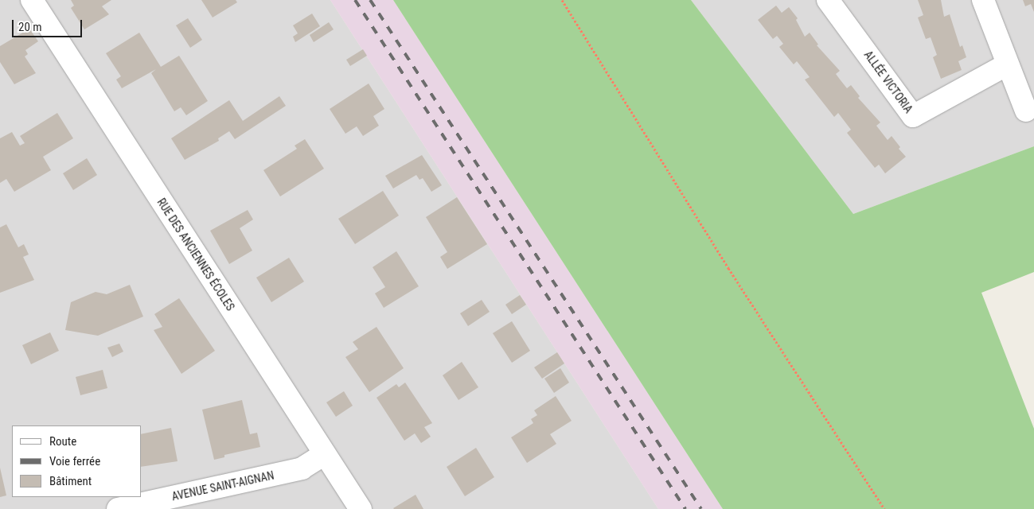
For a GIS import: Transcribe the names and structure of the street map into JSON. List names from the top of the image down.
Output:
{
  "streets": {
    "street": ["ALLÉE VICTORIA", "RUE DES ANCIENNES ÉCOLES", "AVENUE SAINT-AIGNAN"]
  },
  "crossings": [
    ["RUE DES ANCIENNES ÉCOLES", "AVENUE SAINT-AIGNAN"]
  ],
  "legend": ["Route", "Voie ferrée", "Bâtiment"],
  "scale_bar": "20 m"
}
